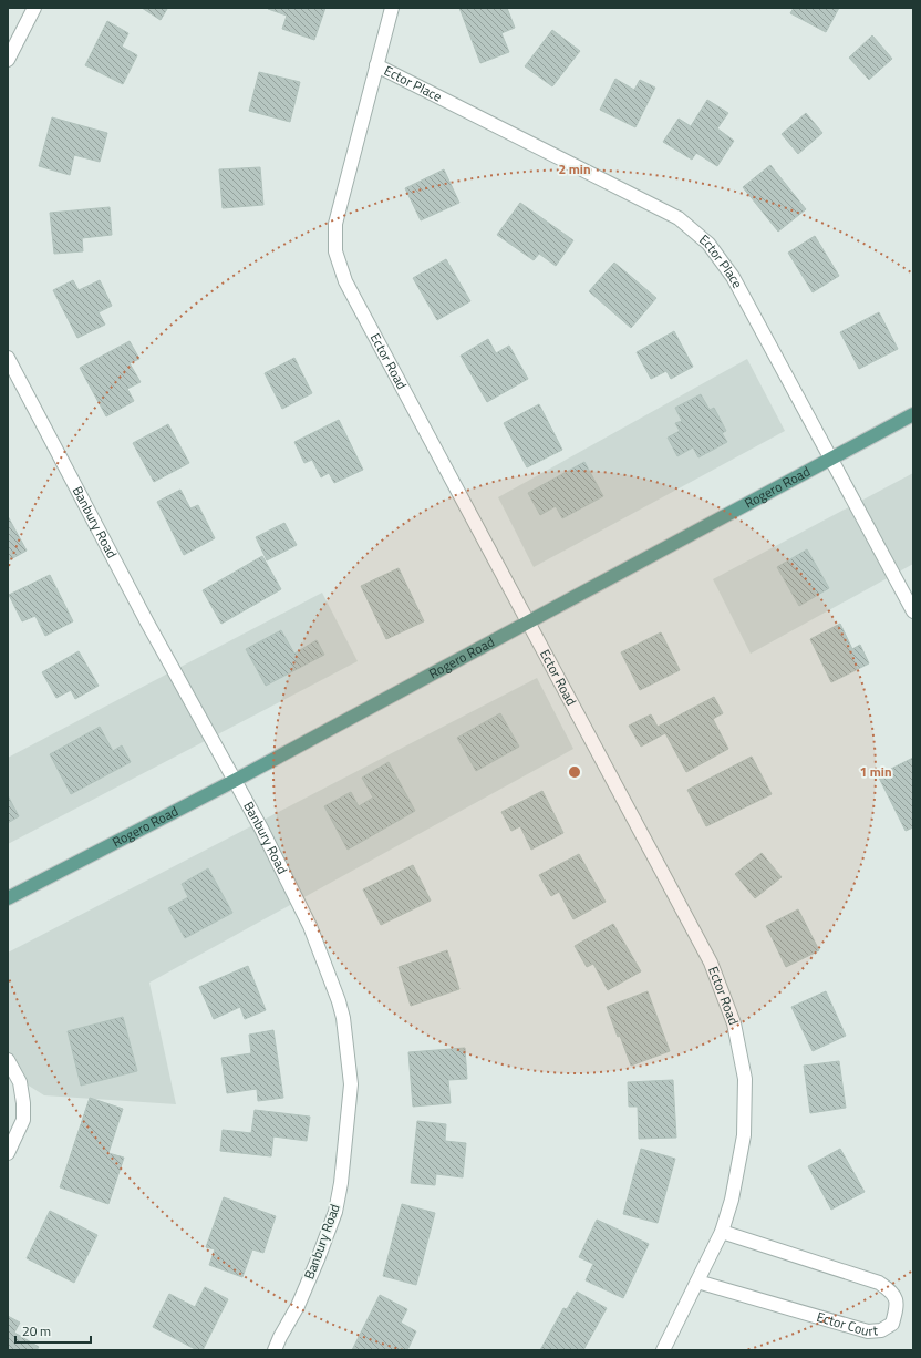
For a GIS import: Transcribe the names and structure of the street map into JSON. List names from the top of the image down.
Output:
{
  "streets": {
    "main road": ["Rogero Road"],
    "street": [
      "Ector Place",
      "Ector Road",
      "Banbury Road",
      "Ector Court"
    ]
  },
  "crossings": [
    ["Ector Place", "Ector Road"],
    ["Ector Place", "Rogero Road"],
    ["Ector Road", "Rogero Road"],
    ["Ector Road", "Ector Court"],
    ["Rogero Road", "Banbury Road"]
  ],
  "scale_bar": "20 m",
  "rings": ["2 min", "1 min"]
}
